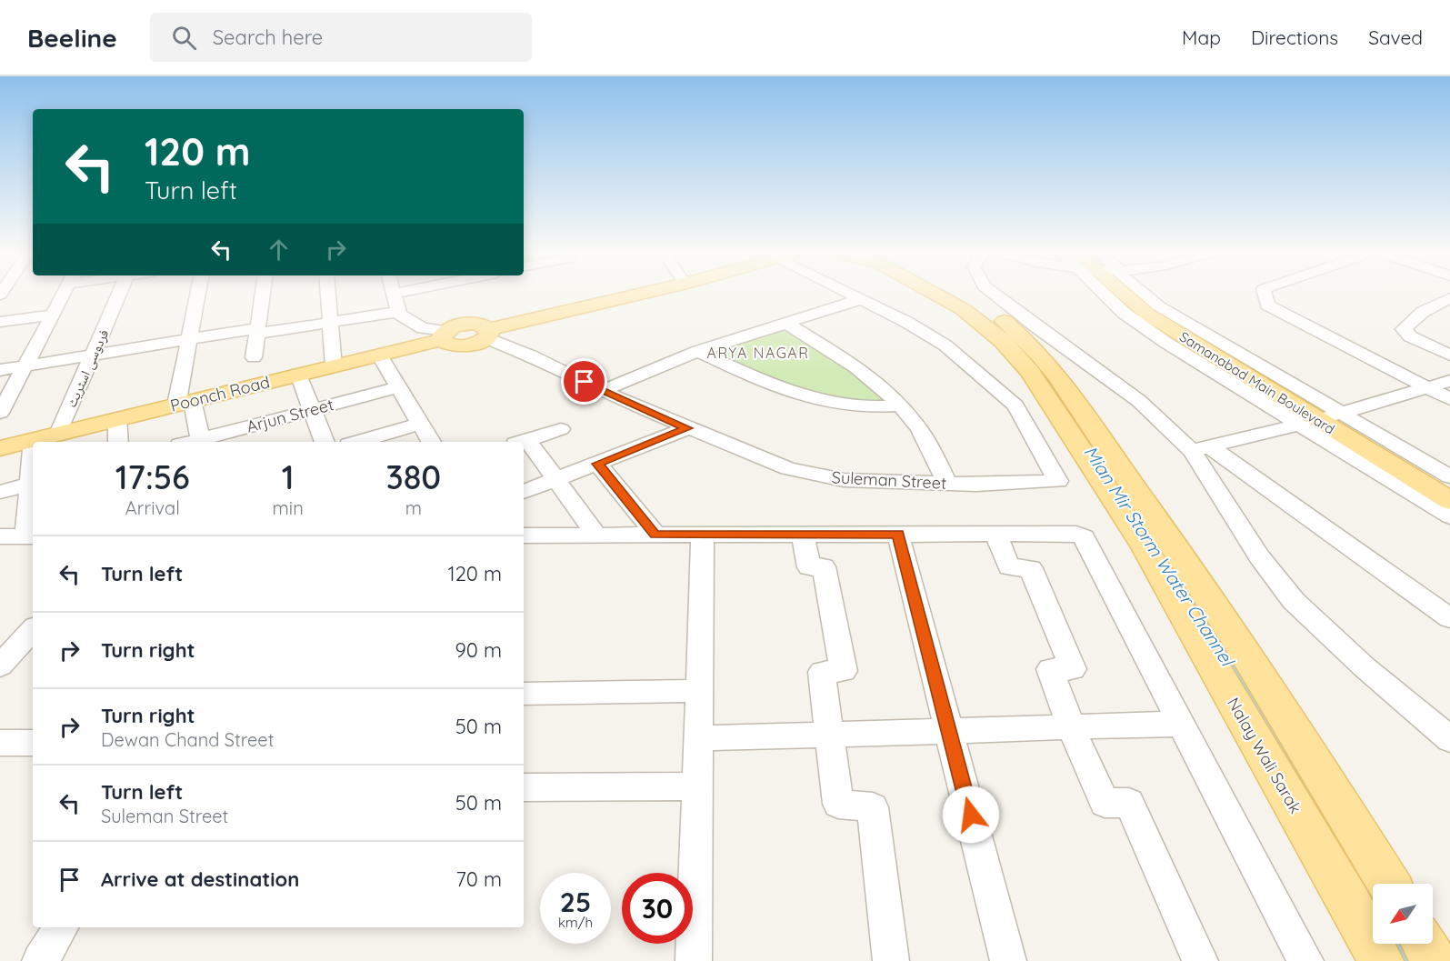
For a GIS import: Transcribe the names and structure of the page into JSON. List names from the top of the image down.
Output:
{
  "streets": {
    "main road": ["Samanabad Main Boulevard", "Poonch Road", "Nalay Wali Sarak"],
    "street": ["فردوسی اسٹریٹ", "Arjun Street", "Suleman Street"]
  },
  "crossings": [
    ["فردوسی اسٹریٹ", "Poonch Road"],
    ["Poonch Road", "Suleman Street"]
  ],
  "districts": ["ARYA NAGAR"],
  "water": ["Mian Mir Storm Water Channel"],
  "north": "bottom left",
  "page": {
    "header": "Beeline",
    "search": "Search here",
    "nav": ["Map", "Directions", "Saved"],
    "turn": ["120 m", "Turn left"],
    "eta": [
      "17:56",
      "Arrival",
      "1",
      "min",
      "380",
      "m"
    ],
    "list": [
      {
        "name": "Turn left",
        "value": "120 m"
      },
      {
        "name": "Turn right",
        "value": "90 m"
      },
      {
        "name": "Turn right",
        "note": "Dewan Chand Street",
        "value": "50 m"
      },
      {
        "name": "Turn left",
        "note": "Suleman Street",
        "value": "50 m"
      },
      {
        "name": "Arrive at destination",
        "value": "70 m"
      }
    ],
    "speed": "25 km/h",
    "limit": "30"
  }
}
